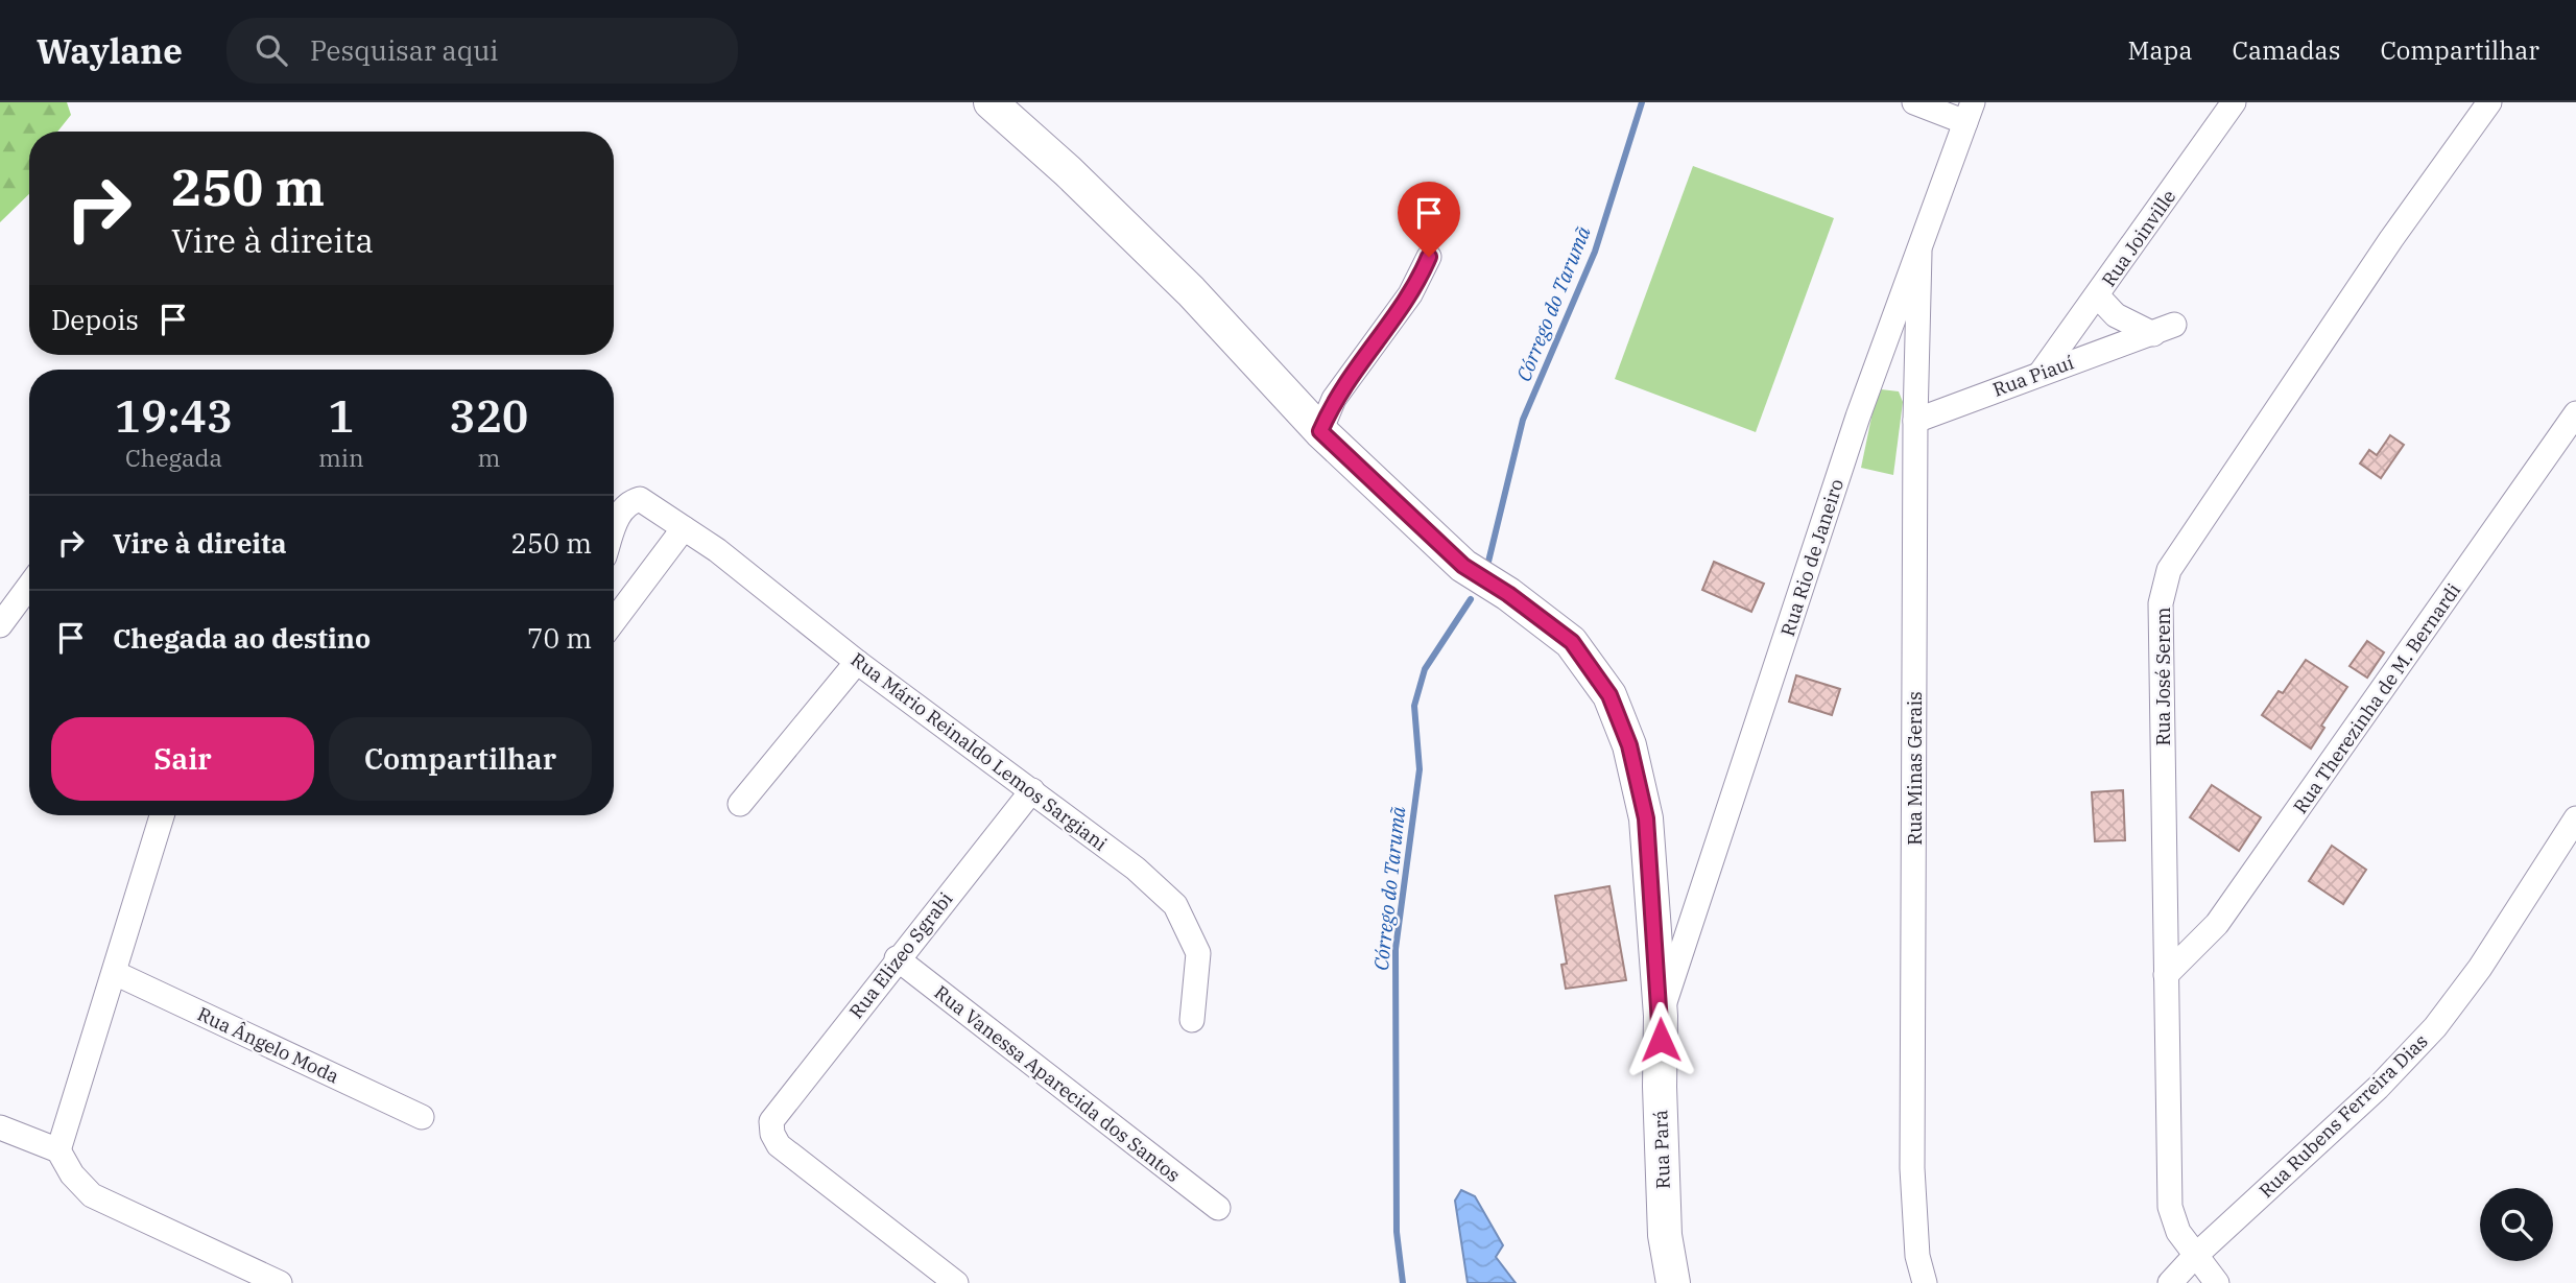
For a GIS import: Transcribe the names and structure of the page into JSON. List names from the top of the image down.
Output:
{
  "streets": {
    "street": [
      "Rua Joinville",
      "Rua Piauí",
      "Rua Rio de Janeiro",
      "Rua José Serem",
      "Rua Therezinha de M. Bernardi",
      "Rua Mário Reinaldo Lemos Sargiani",
      "Rua Minas Gerais",
      "Rua Elizeo Sgrabi",
      "Rua Ângelo Moda",
      "Rua Vanessa Aparecida dos Santos",
      "Rua Rubens Ferreira Dias",
      "Rua Pará"
    ]
  },
  "crossings": [
    ["Rua Joinville", "Rua Piauí"],
    ["Rua Piauí", "Rua Minas Gerais"],
    ["Rua Rio de Janeiro", "Rua Minas Gerais"],
    ["Rua Rio de Janeiro", "Rua Pará"],
    ["Rua José Serem", "Rua Therezinha de M. Bernardi"],
    ["Rua José Serem", "Rua Rubens Ferreira Dias"],
    ["Rua Mário Reinaldo Lemos Sargiani", "Rua Elizeo Sgrabi"],
    ["Rua Elizeo Sgrabi", "Rua Vanessa Aparecida dos Santos"]
  ],
  "water": ["Córrego do Tarumã"],
  "page": {
    "header": "Waylane",
    "search": "Pesquisar aqui",
    "nav": ["Mapa", "Camadas", "Compartilhar"],
    "turn": ["250 m", "Vire à direita"],
    "then": "Depois",
    "eta": [
      "19:43",
      "Chegada",
      "1",
      "min",
      "320",
      "m"
    ],
    "list": [
      {
        "name": "Vire à direita",
        "value": "250 m"
      },
      {
        "name": "Chegada ao destino",
        "value": "70 m"
      }
    ],
    "buttons": ["Sair", "Compartilhar"]
  }
}
